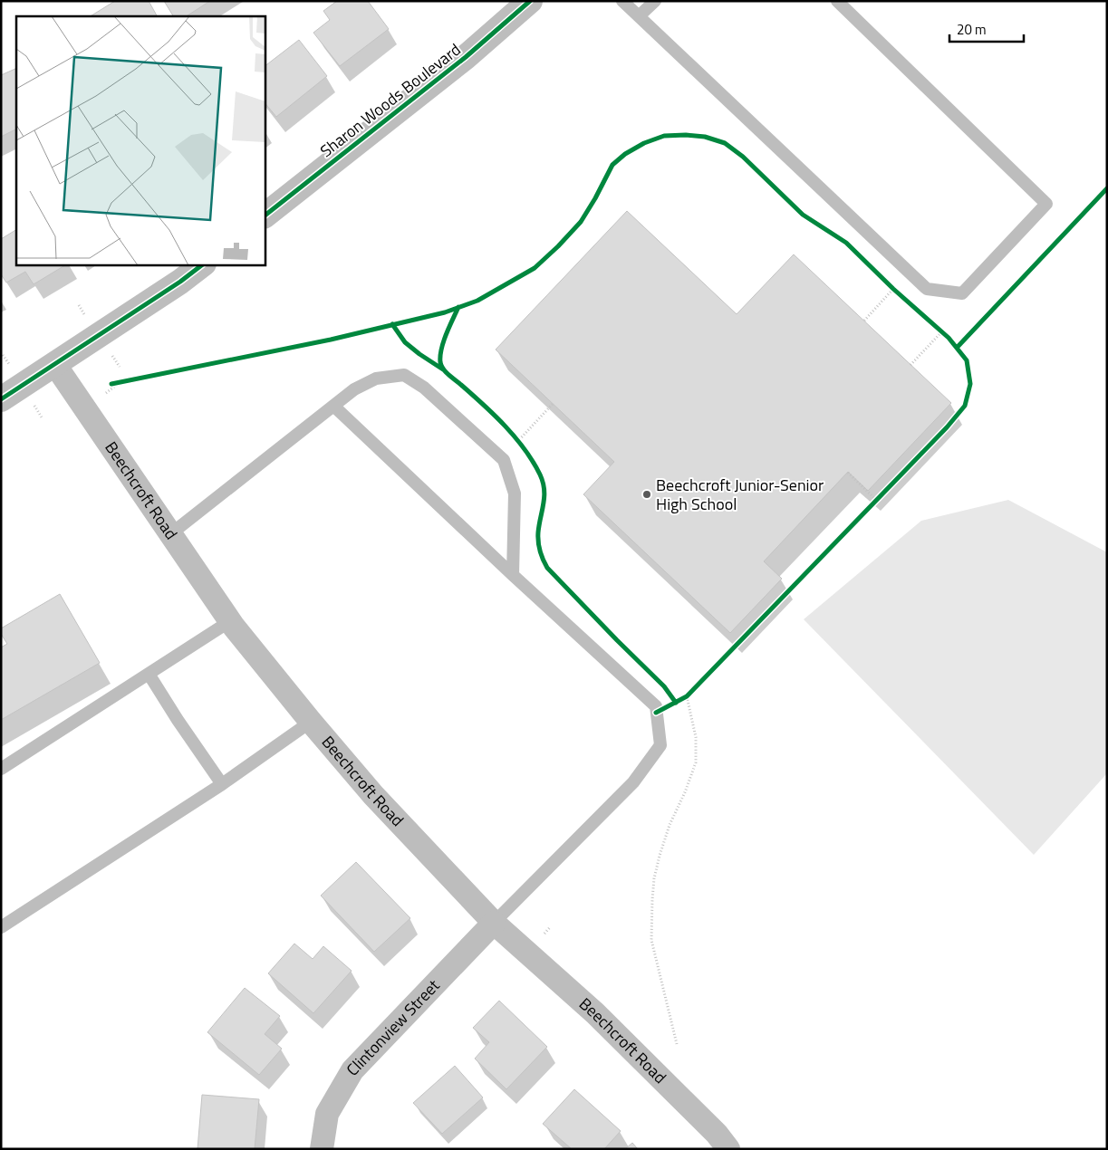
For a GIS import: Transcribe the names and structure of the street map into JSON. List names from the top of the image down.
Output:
{
  "streets": {
    "street": ["Sharon Woods Boulevard", "Beechcroft Road", "Clintonview Street"]
  },
  "crossings": [
    ["Beechcroft Road", "Clintonview Street"]
  ],
  "places": ["Beechcroft Junior-Senior High School"],
  "scale_bar": "20 m"
}
